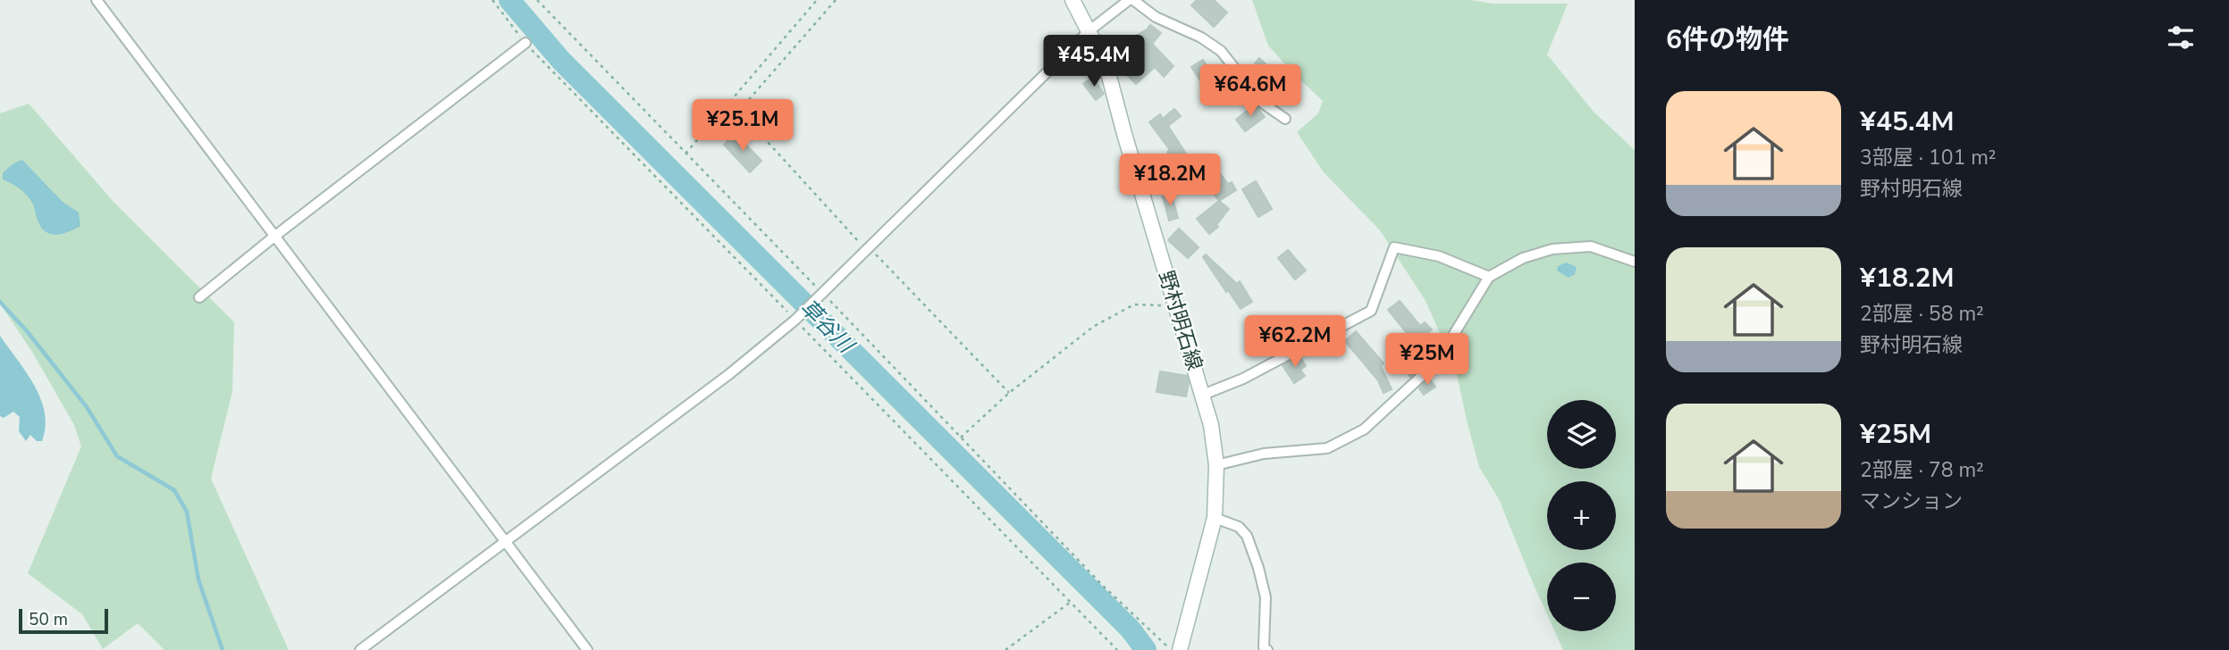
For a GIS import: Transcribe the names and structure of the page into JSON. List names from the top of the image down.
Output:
{
  "streets": {
    "main road": ["野村明石線"]
  },
  "water": ["草谷川"],
  "scale_bar": "50 m",
  "page": {
    "heading": "6件の物件",
    "price": [
      "¥45.4M",
      "¥64.6M",
      "¥25.1M",
      "¥18.2M",
      "¥62.2M",
      "¥25M"
    ],
    "list": [
      {
        "name": "¥45.4M",
        "note": "3部屋 · 101 m² · 野村明石線"
      },
      {
        "name": "¥18.2M",
        "note": "2部屋 · 58 m² · 野村明石線"
      },
      {
        "name": "¥25M",
        "note": "2部屋 · 78 m² · マンション"
      }
    ],
    "map_buttons": ["+", "−"],
    "scale": "50 m"
  }
}
